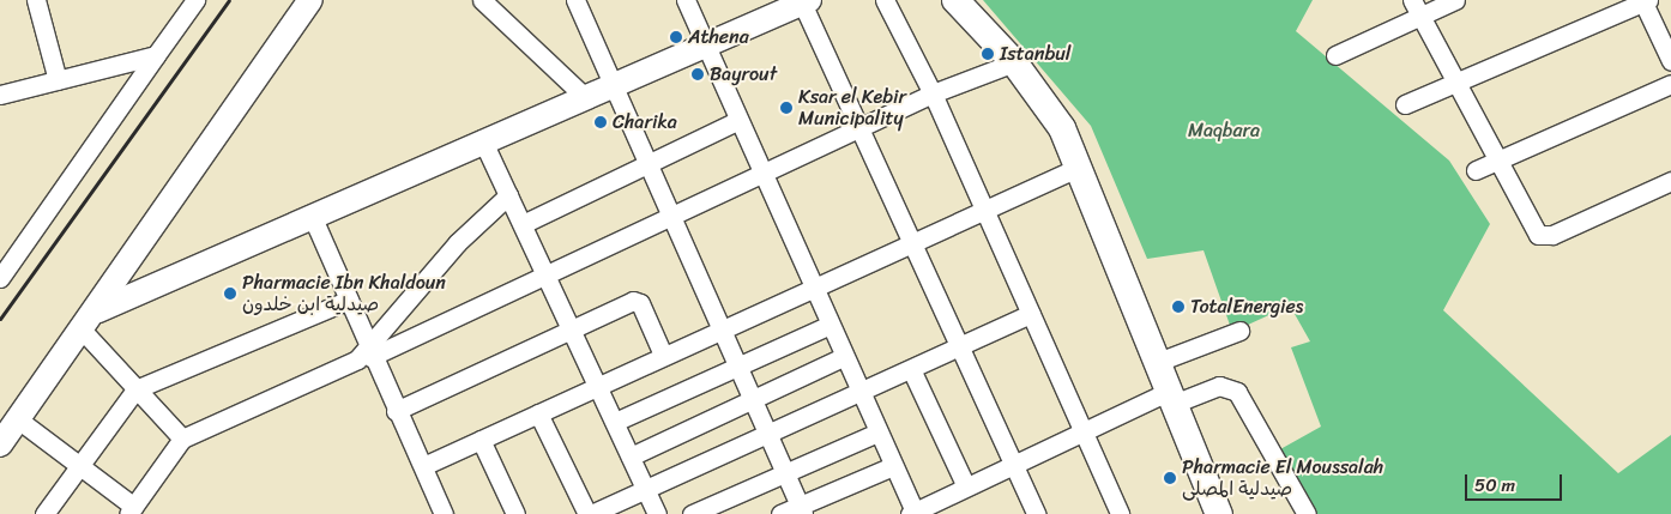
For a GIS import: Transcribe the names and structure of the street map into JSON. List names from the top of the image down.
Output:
{
  "parks": ["Maqbara"],
  "places": [
    "Athena",
    "Istanbul",
    "Bayrout",
    "Ksar el Kebir Municipality",
    "Charika",
    "Pharmacie Ibn Khaldoun صيدلية ابن خلدون",
    "TotalEnergies",
    "Pharmacie El Moussalah صيدلية المصلى"
  ],
  "scale_bar": "50 m"
}
